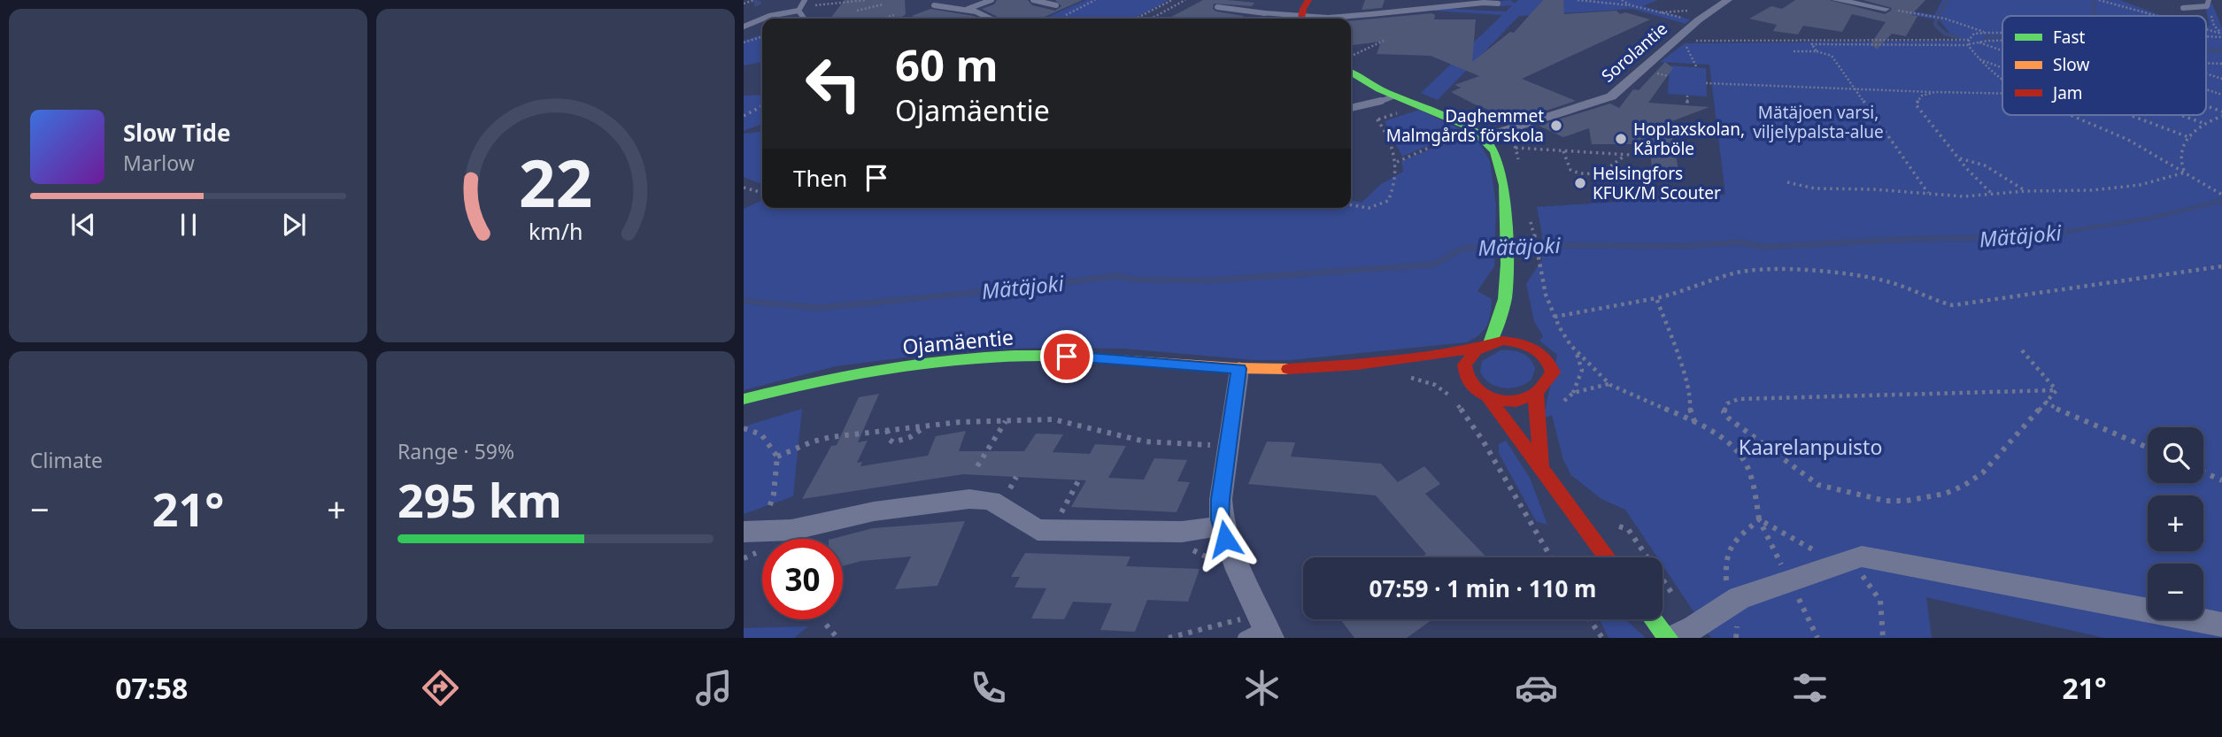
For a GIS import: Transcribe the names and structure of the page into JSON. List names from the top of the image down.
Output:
{
  "streets": {
    "main road": ["Ojamäentie"],
    "street": ["Sorolantie"]
  },
  "water": ["Mätäjoki"],
  "parks": ["Mätäjoen varsi, viljelypalsta-alue", "Kaarelanpuisto"],
  "places": ["Daghemmet Malmgårds förskola", "Hoplaxskolan, Kårböle", "Helsingfors KFUK/M Scouter"],
  "legend": ["Fast", "Slow", "Jam"],
  "page": {
    "turn": ["60 m", "Ojamäentie"],
    "song": ["Slow Tide", "Marlow"],
    "then": "Then",
    "tile": [
      "Climate",
      ["Range · 59%", "295 km"]
    ],
    "map_buttons": ["+", "−"],
    "heat": ["−", "21°", "+"],
    "limit": "30",
    "trip": "07:59 · 1 min · 110 m",
    "tabs": ["07:58", "21°"],
    "gauge": ["22", "km/h"]
  }
}
